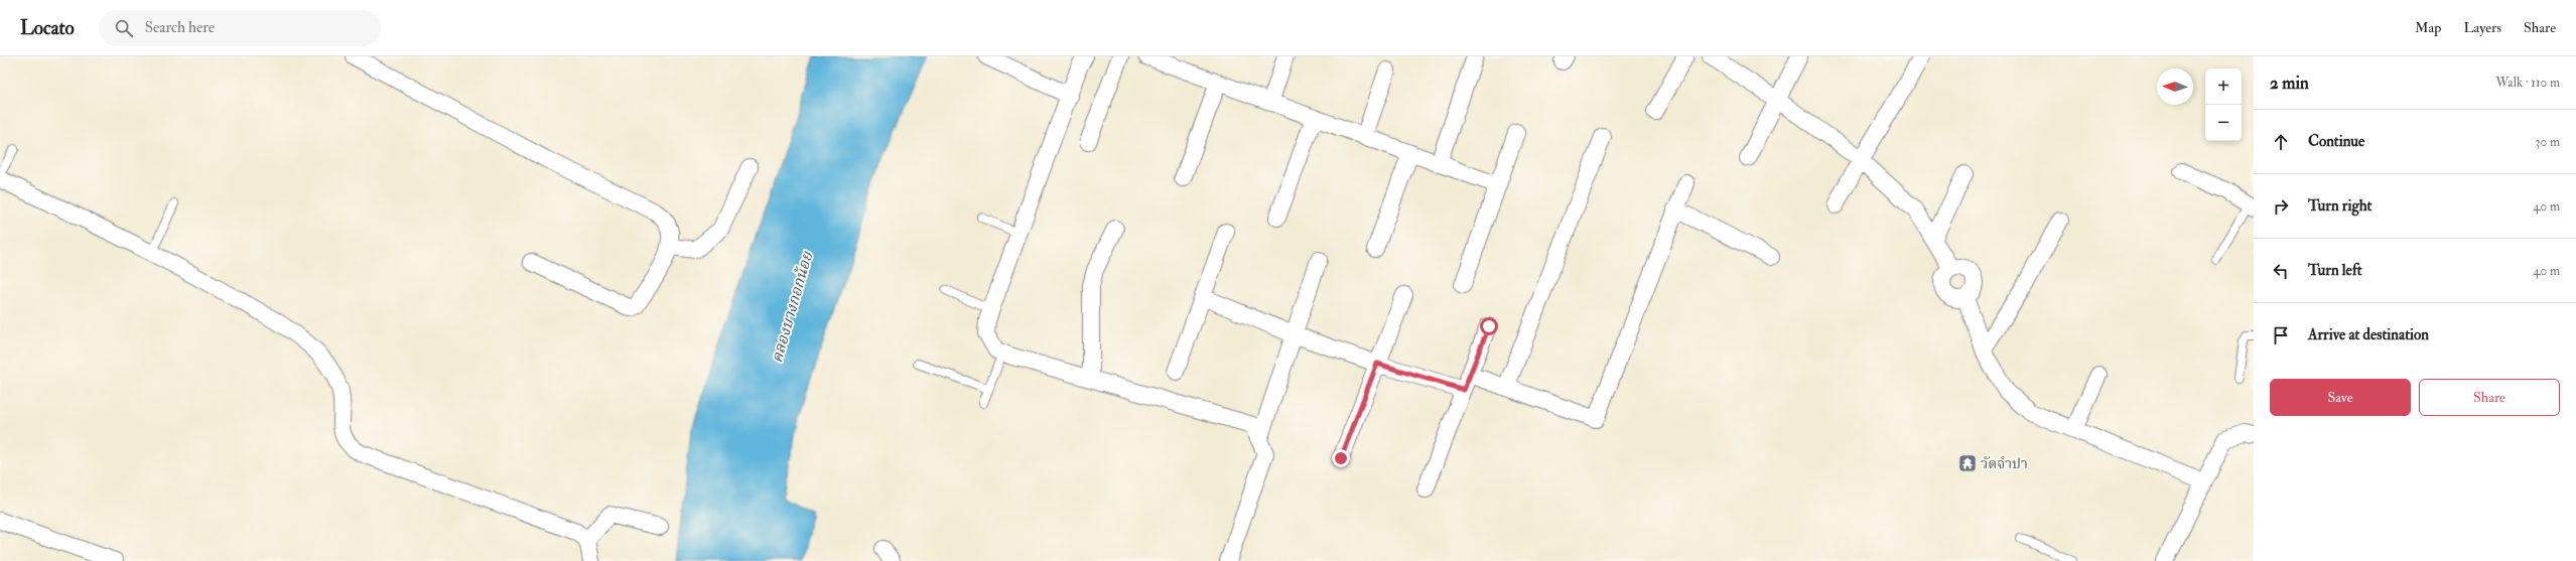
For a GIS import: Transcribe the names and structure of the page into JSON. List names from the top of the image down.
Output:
{
  "water": ["คลองบางกอกน้อย"],
  "places": {
    "temple": ["วัดจําปา"]
  },
  "north": "left",
  "page": {
    "header": "Locato",
    "search": "Search here",
    "nav": ["Map", "Layers", "Share"],
    "heading": ["2 min", "Walk · 110 m"],
    "map_buttons": ["+", "−"],
    "list": [
      ["Continue", "30 m"],
      ["Turn right", "40 m"],
      ["Turn left", "40 m"],
      "Arrive at destination"
    ],
    "buttons": ["Save", "Share"]
  }
}
